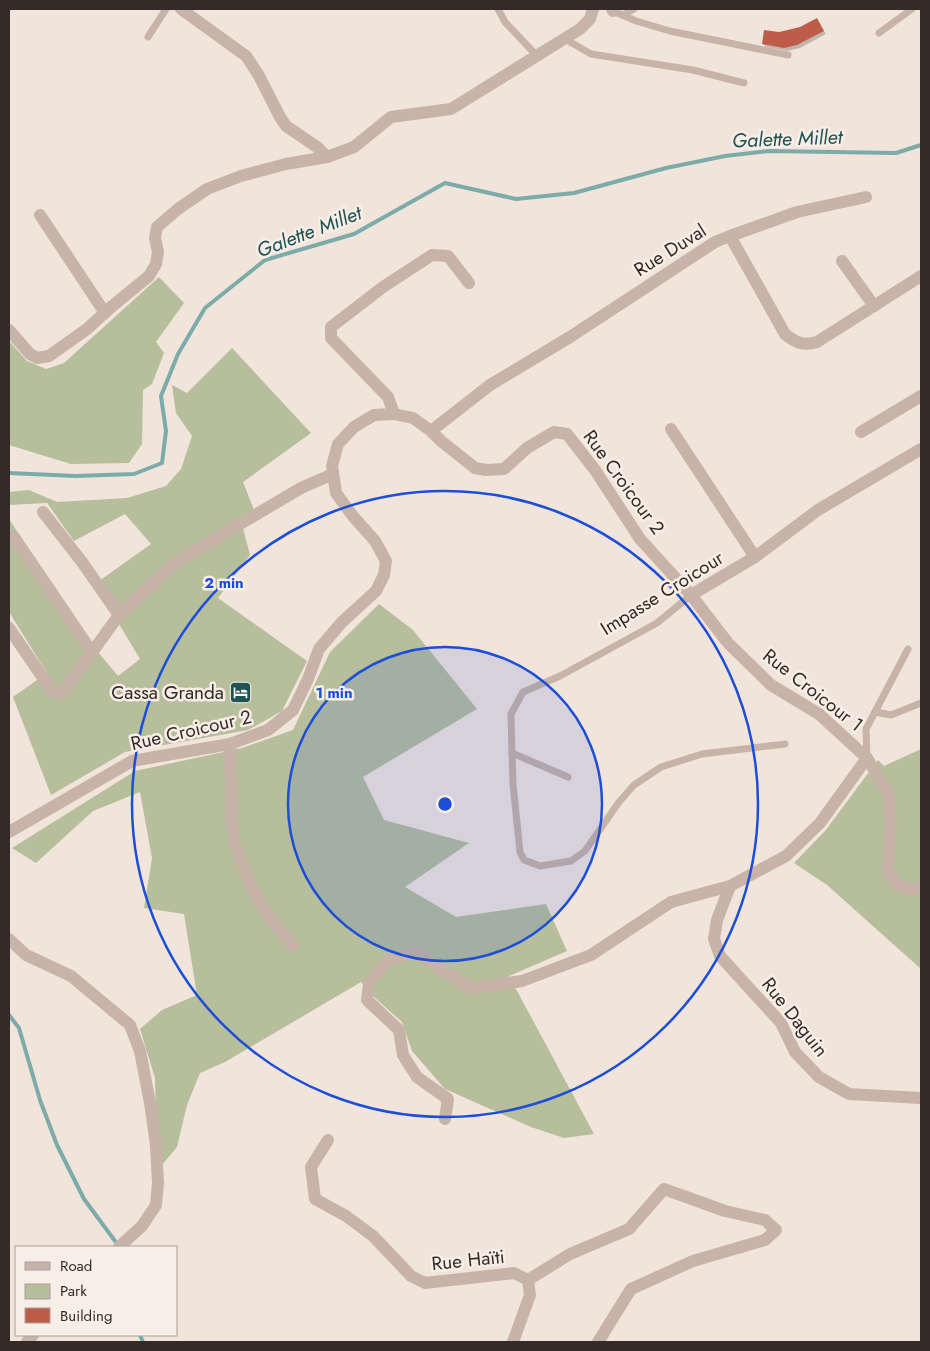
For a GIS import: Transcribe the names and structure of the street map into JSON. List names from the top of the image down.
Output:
{
  "streets": {
    "street": [
      "Rue Duval",
      "Rue Croicour 2",
      "Impasse Croicour",
      "Rue Croicour 1",
      "Rue Daguin",
      "Rue Haïti"
    ]
  },
  "crossings": [
    ["Rue Duval", "Rue Croicour 2"],
    ["Rue Croicour 2", "Impasse Croicour"],
    ["Rue Croicour 2", "Rue Croicour 1"],
    ["Impasse Croicour", "Rue Croicour 1"]
  ],
  "water": ["Galette Millet"],
  "places": {
    "hotel": ["Cassa Granda"]
  },
  "legend": ["Road", "Park", "Building"],
  "rings": ["2 min", "1 min"]
}
